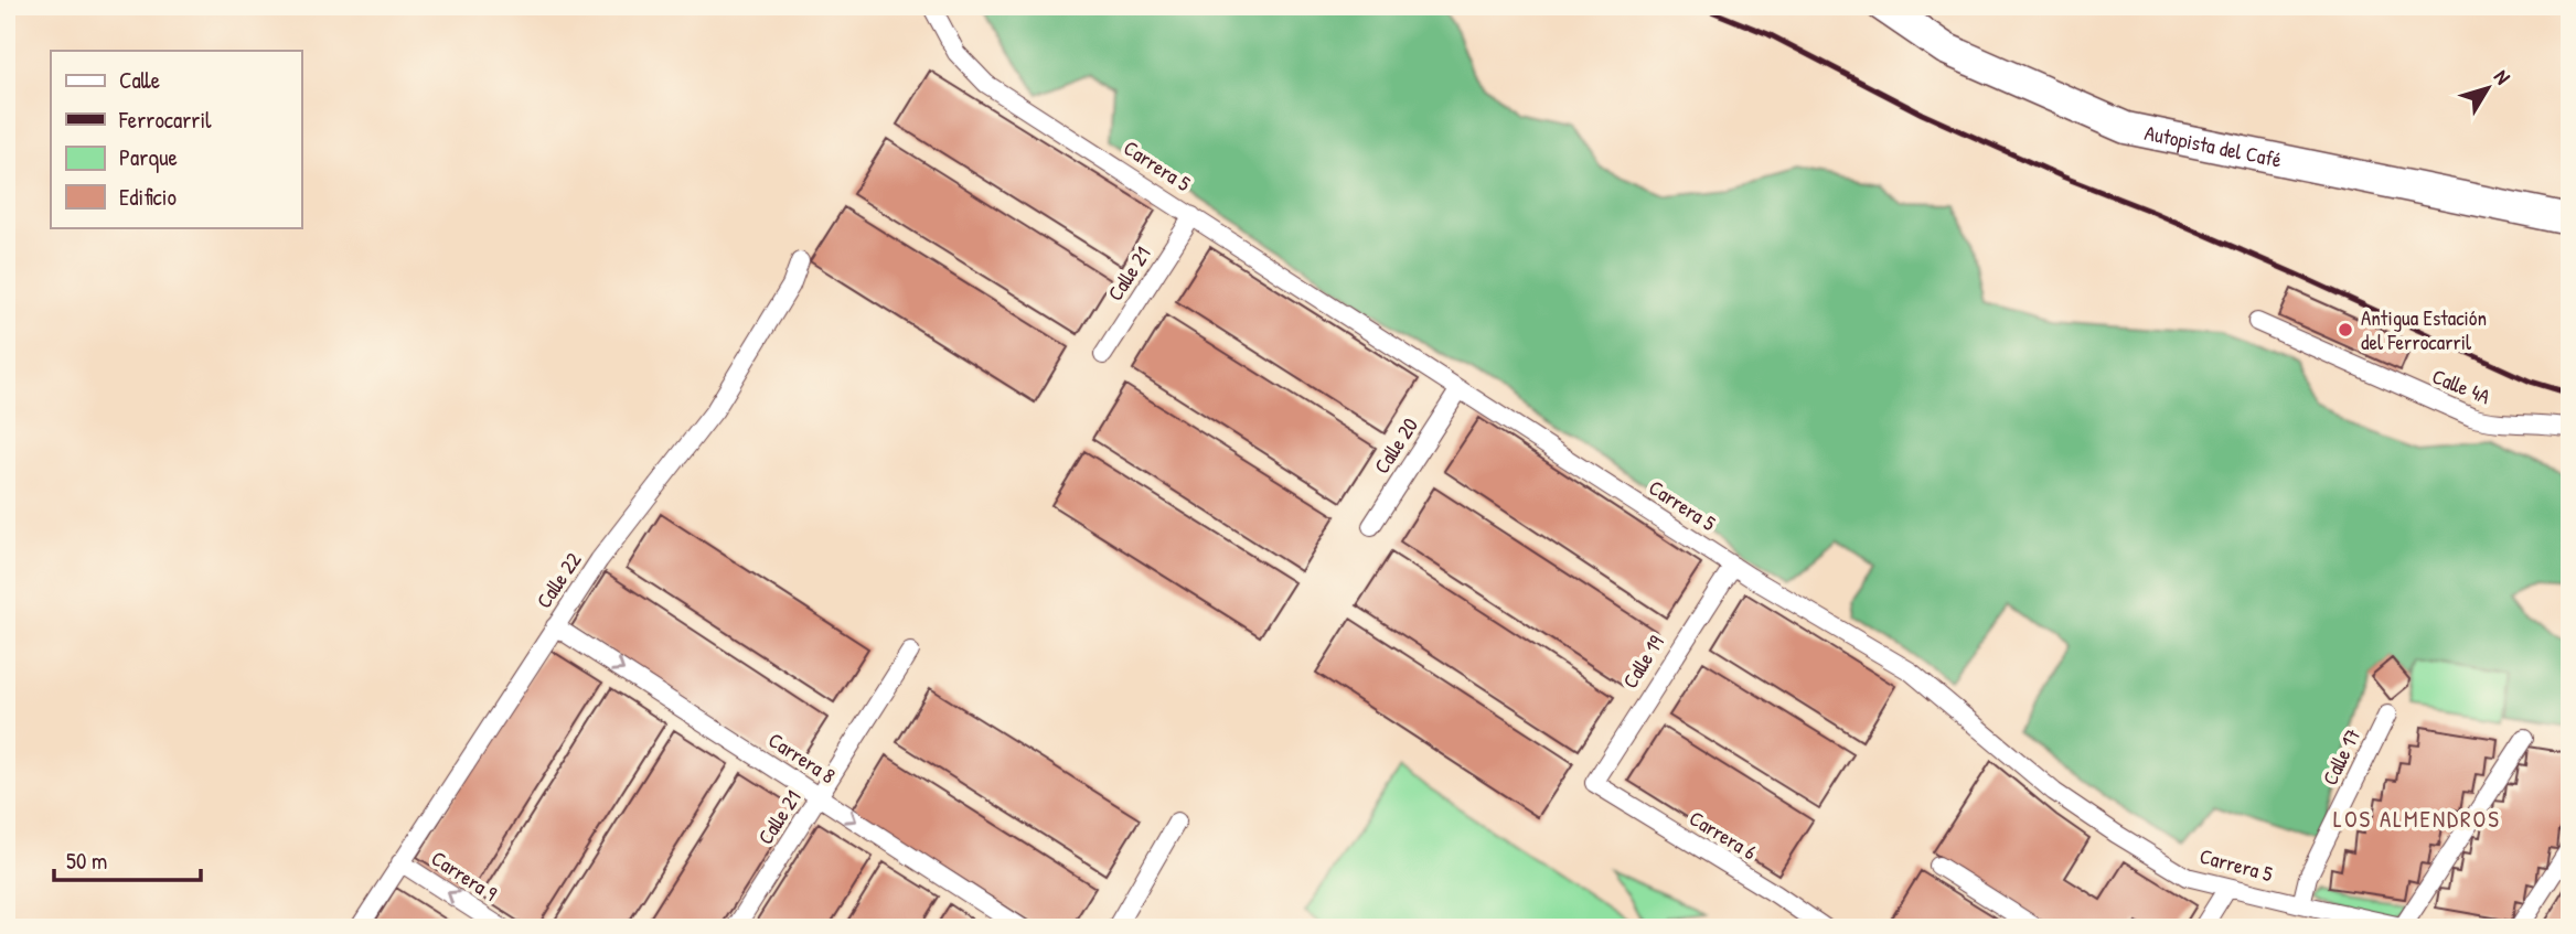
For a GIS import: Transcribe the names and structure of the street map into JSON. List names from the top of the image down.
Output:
{
  "streets": {
    "highway": ["Autopista del Café"],
    "street": [
      "Carrera 5",
      "Calle 21",
      "Calle 4A",
      "Calle 20",
      "Calle 22",
      "Calle 19",
      "Calle 17",
      "Carrera 8",
      "Carrera 6",
      "Carrera 9"
    ]
  },
  "crossings": [
    ["Carrera 5", "Calle 21"],
    ["Carrera 5", "Calle 20"],
    ["Carrera 5", "Calle 19"],
    ["Carrera 5", "Calle 17"],
    ["Calle 21", "Carrera 8"],
    ["Calle 22", "Carrera 8"],
    ["Calle 22", "Carrera 9"],
    ["Calle 19", "Carrera 6"]
  ],
  "one_way": ["Carrera 8", "Carrera 9"],
  "districts": ["LOS ALMENDROS"],
  "places": ["Antigua Estación del Ferrocarril"],
  "legend": [
    "Calle",
    "Ferrocarril",
    "Parque",
    "Edificio"
  ],
  "scale_bar": "50 m",
  "north": "top right"
}
